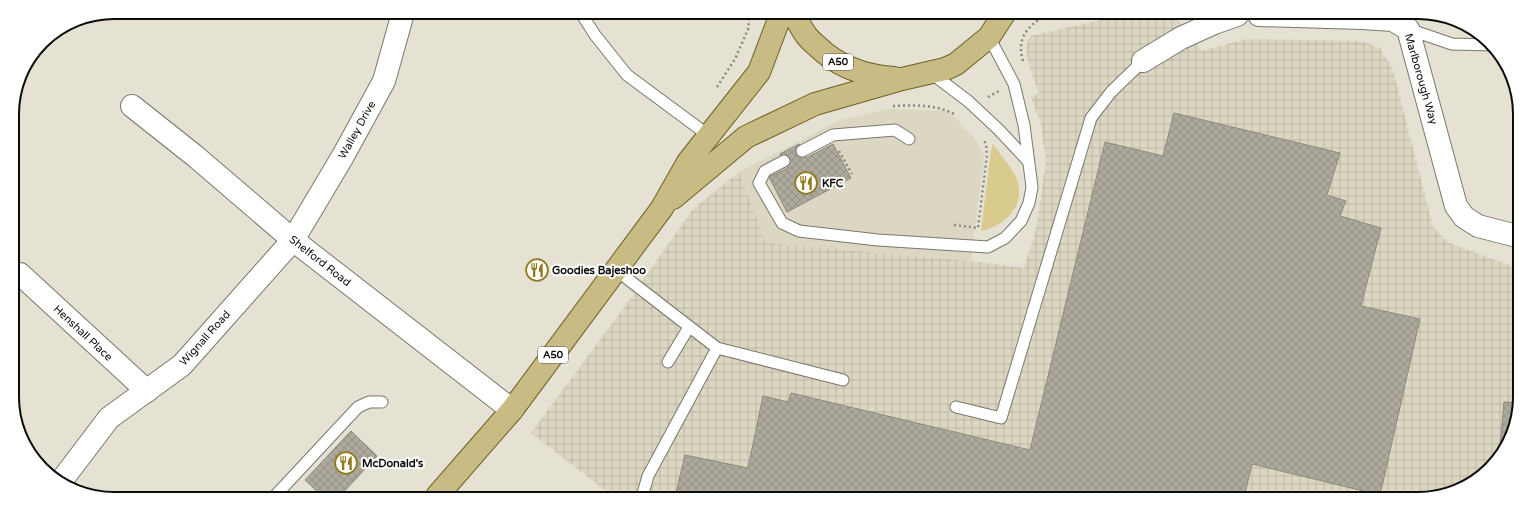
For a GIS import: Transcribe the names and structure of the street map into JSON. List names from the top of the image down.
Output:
{
  "streets": {
    "main road": ["A50"],
    "street": [
      "Marlborough Way",
      "Walley Drive",
      "Shelford Road",
      "Henshall Place",
      "Wignall Road"
    ]
  },
  "crossings": [
    ["A50", "Shelford Road"],
    ["Walley Drive", "Shelford Road"],
    ["Walley Drive", "Wignall Road"],
    ["Shelford Road", "Wignall Road"],
    ["Henshall Place", "Wignall Road"]
  ],
  "places": {
    "restaurant": ["KFC", "Goodies Bajeshoo", "McDonald's"]
  }
}
